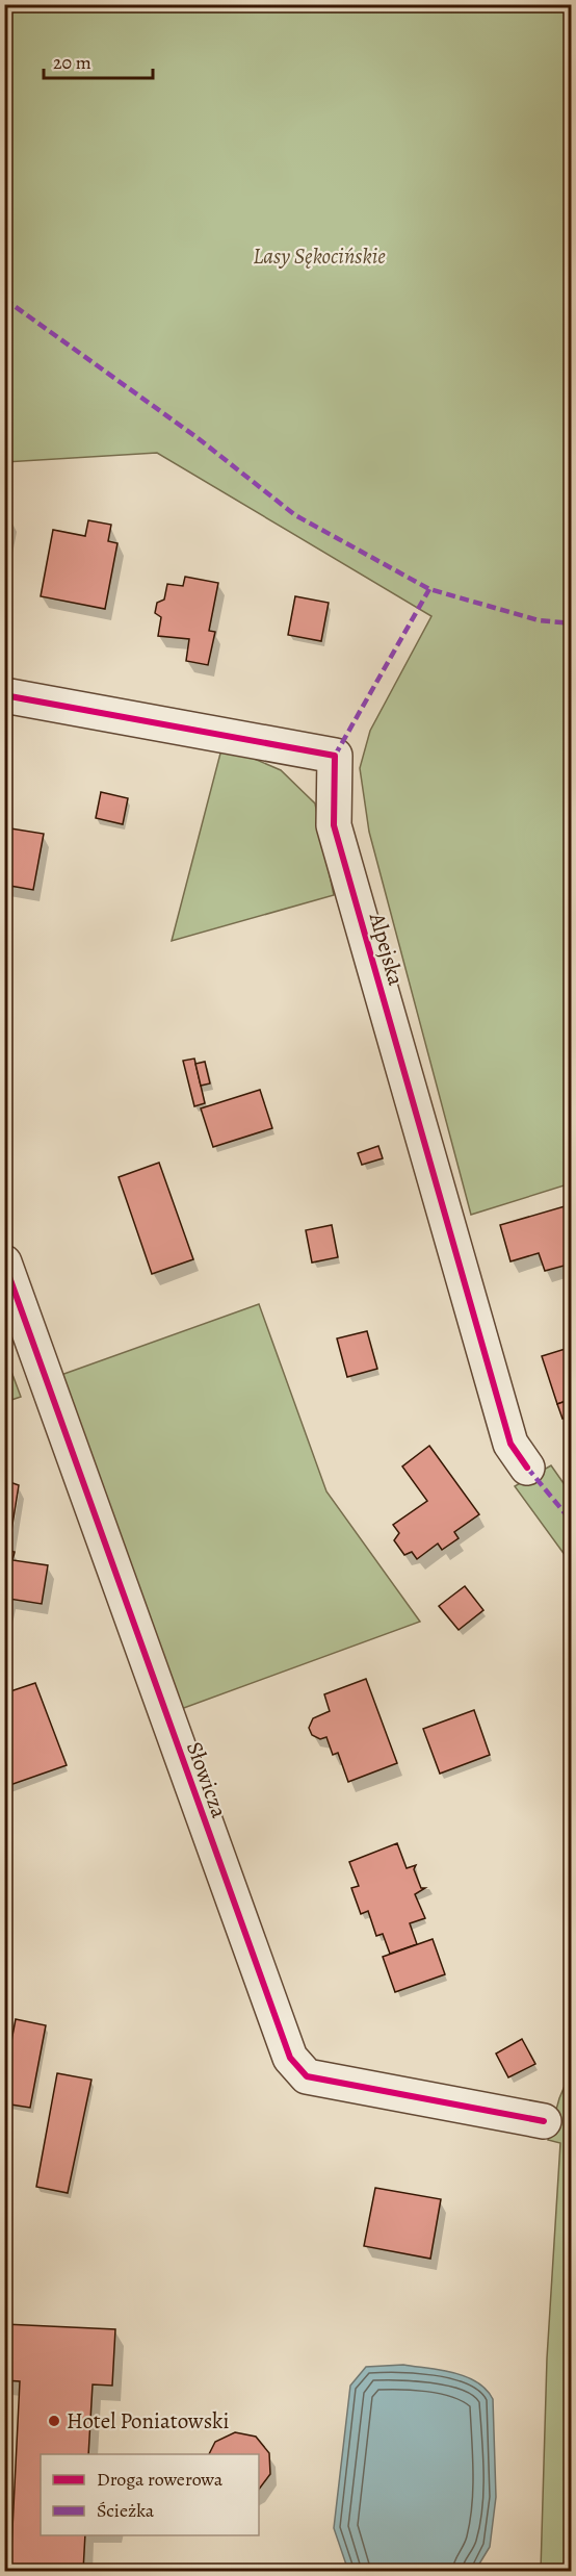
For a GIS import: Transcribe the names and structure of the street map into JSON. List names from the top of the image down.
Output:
{
  "streets": {
    "street": ["Alpejska", "Słowicza"]
  },
  "parks": ["Lasy Sękocińskie"],
  "places": ["Hotel Poniatowski"],
  "legend": ["Droga rowerowa", "Ścieżka"],
  "scale_bar": "20 m"
}
